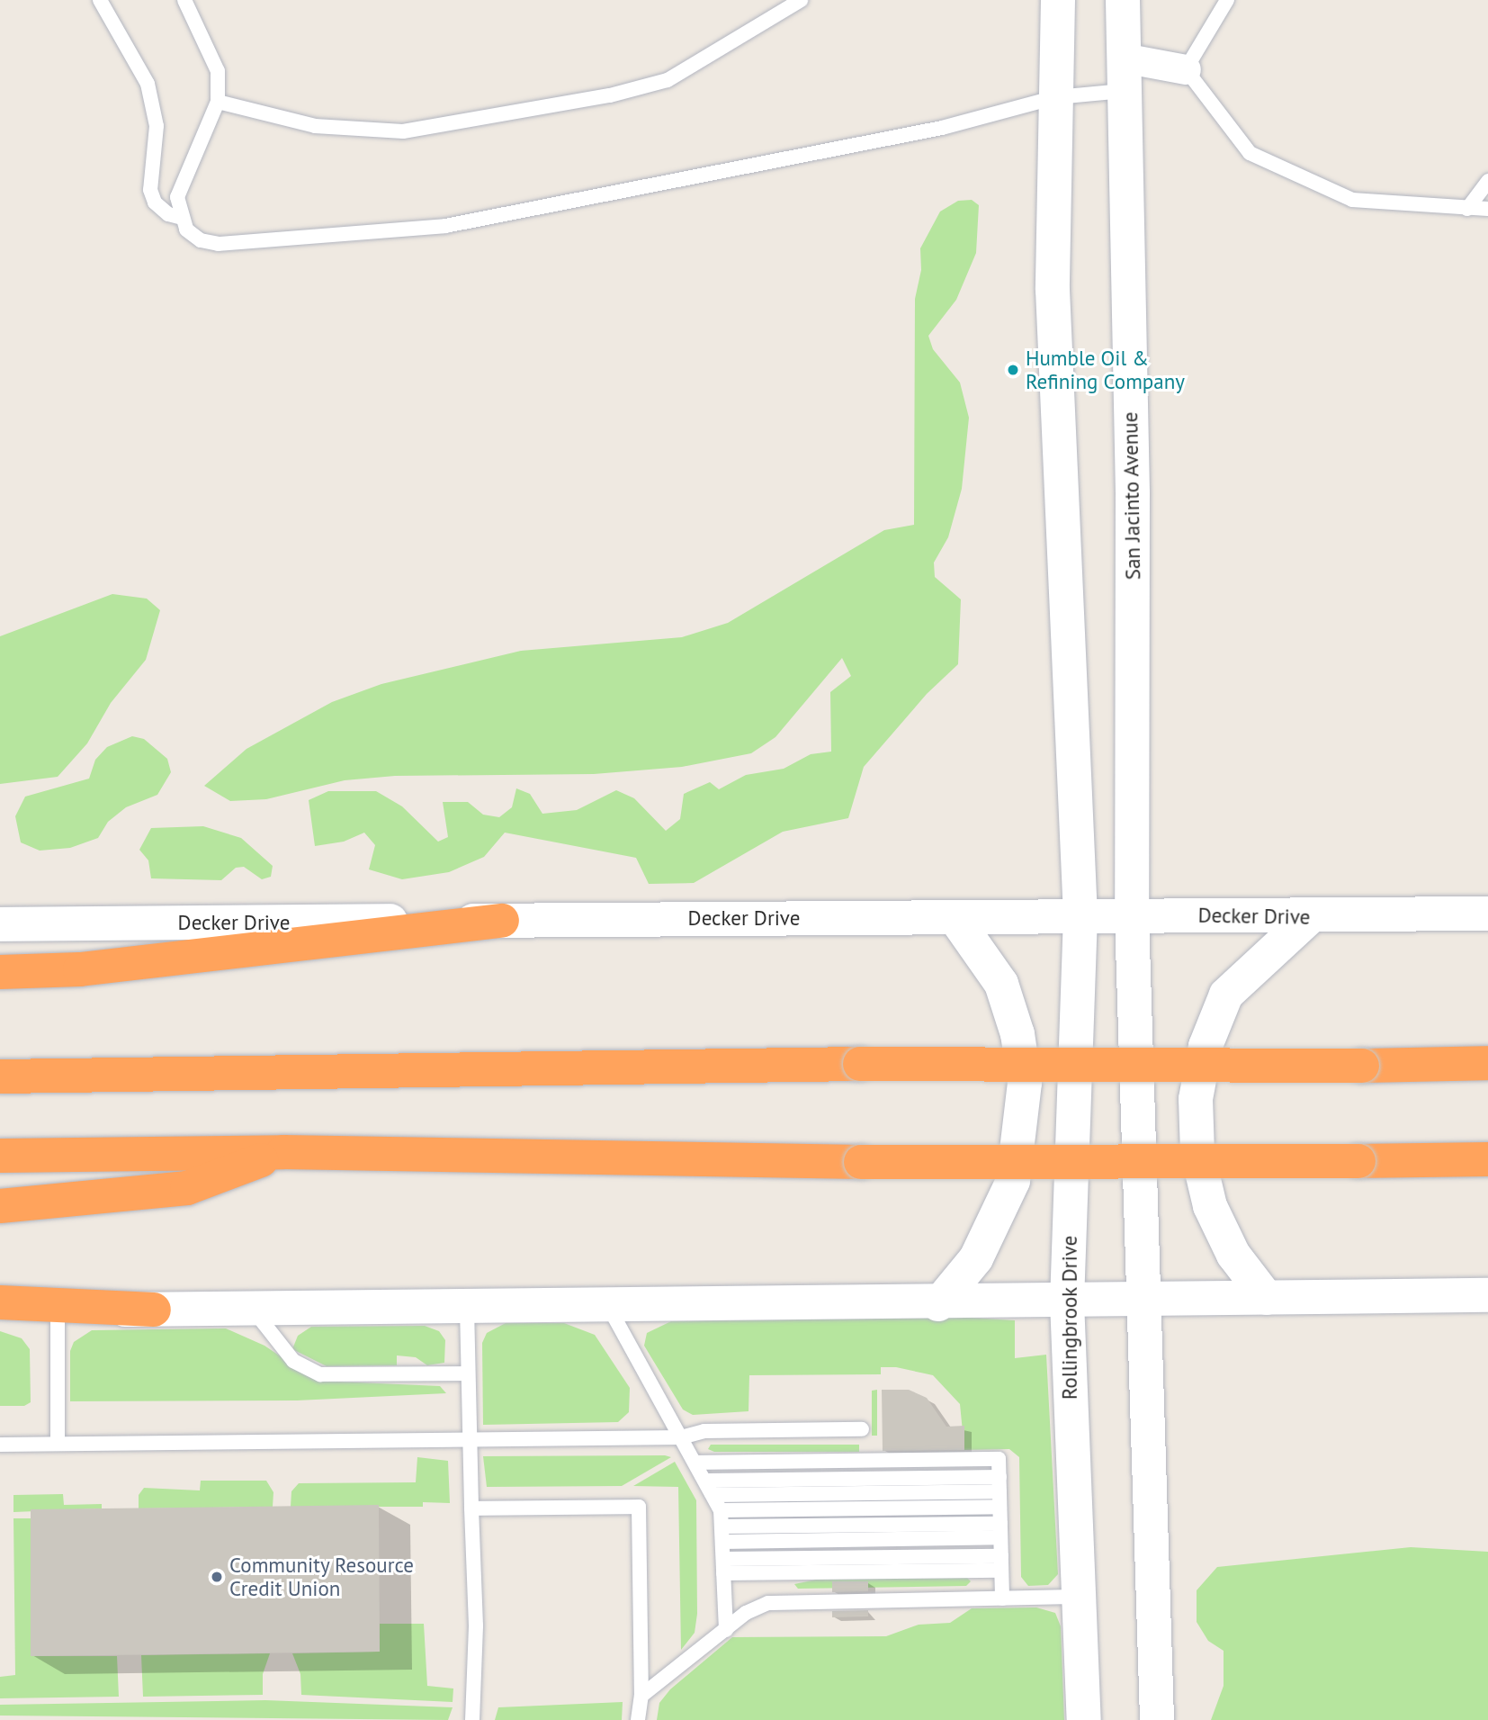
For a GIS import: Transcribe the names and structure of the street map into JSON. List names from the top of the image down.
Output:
{
  "streets": {
    "main road": ["San Jacinto Avenue", "Decker Drive", "Rollingbrook Drive"]
  },
  "crossings": [
    ["San Jacinto Avenue", "Decker Drive"],
    ["Decker Drive", "Rollingbrook Drive"]
  ],
  "places": ["Humble Oil & Refining Company", "Community Resource Credit Union"]
}
